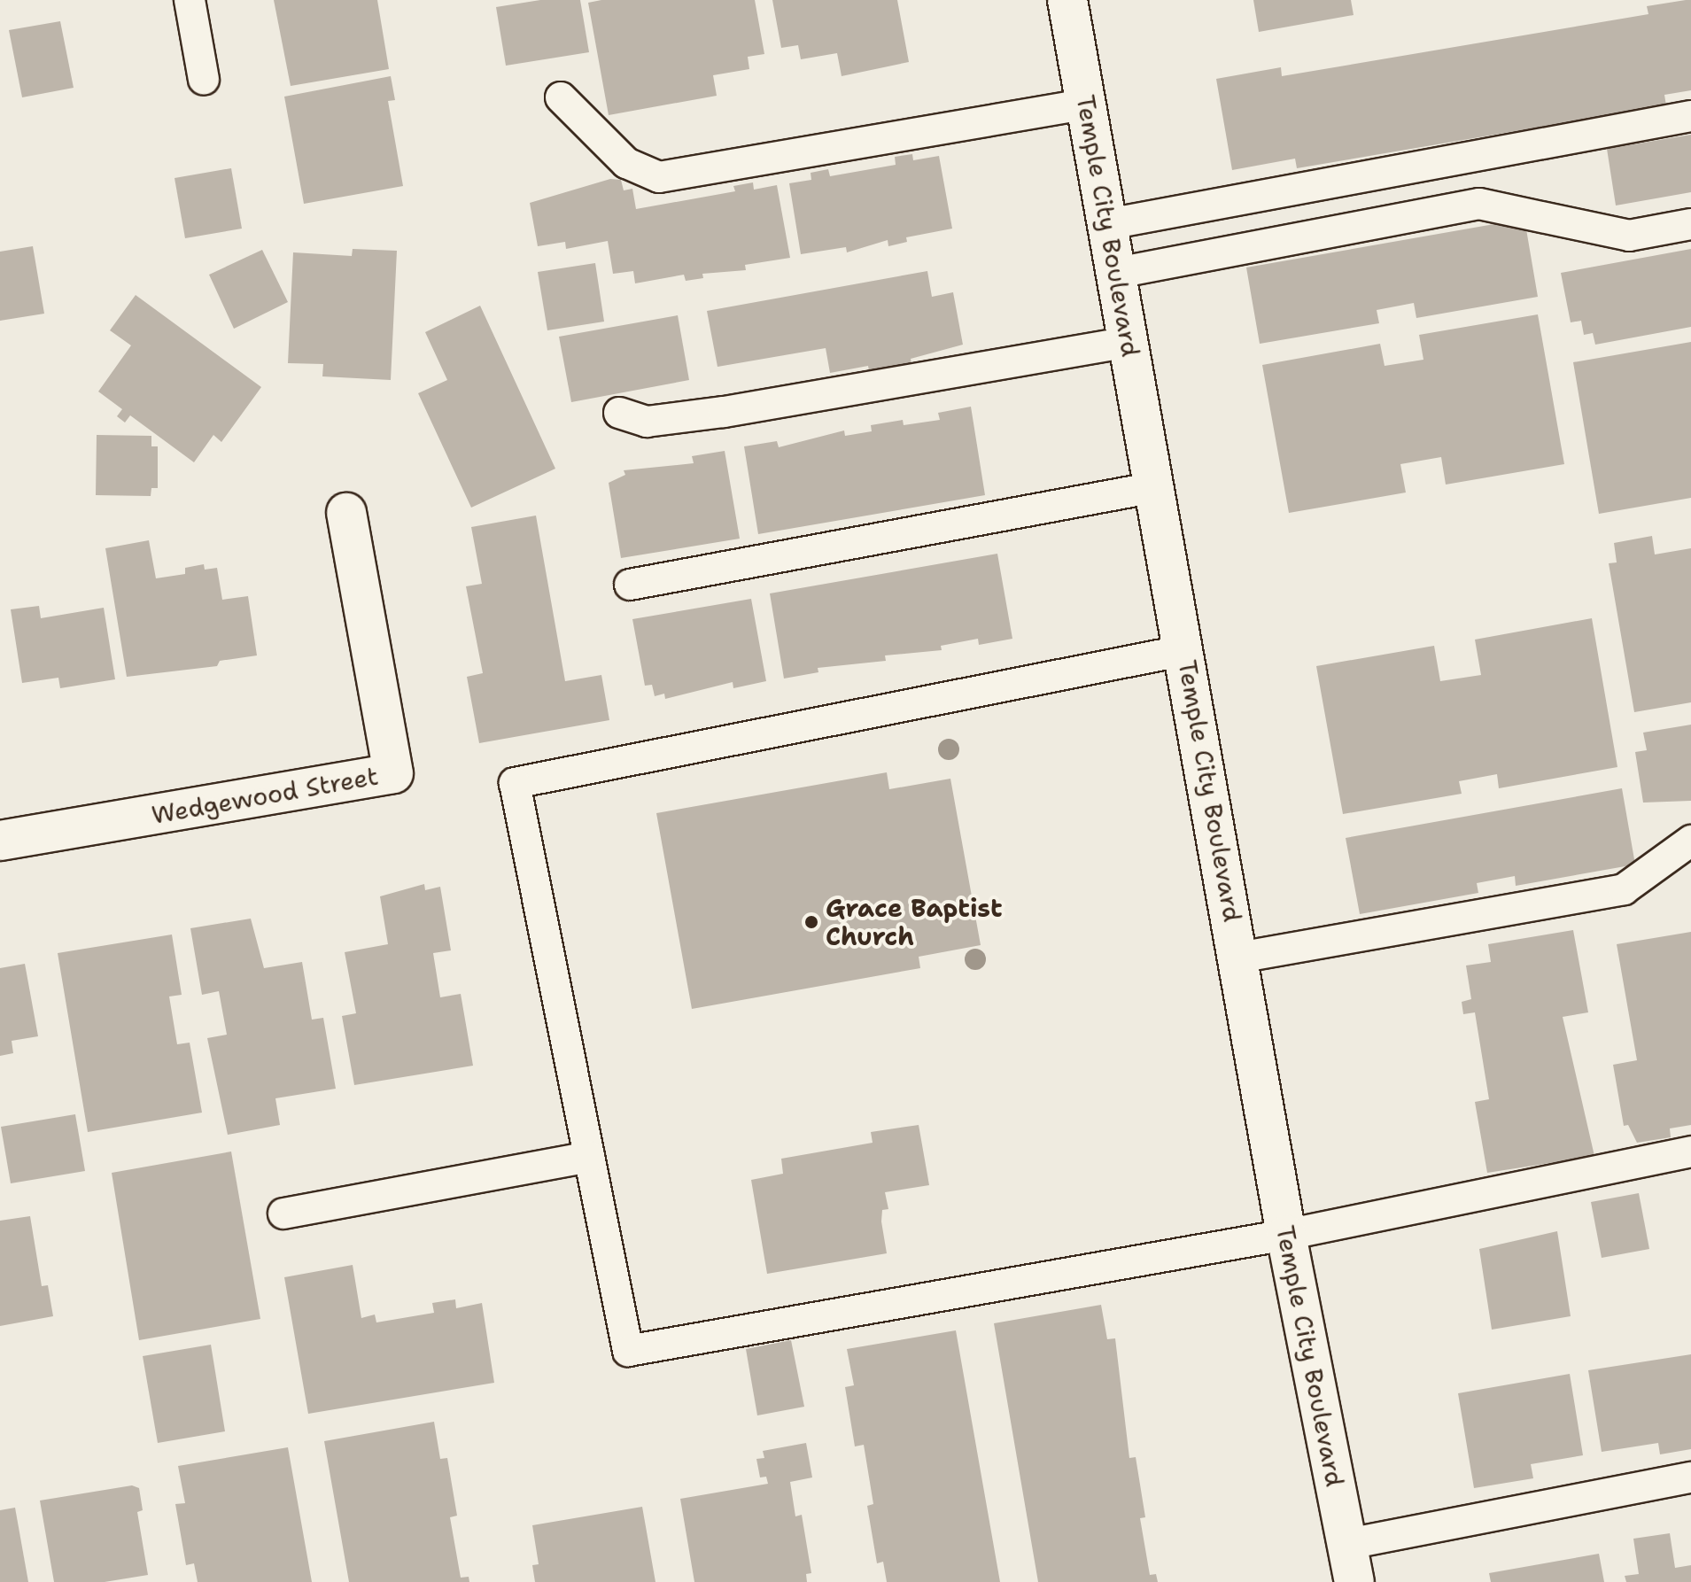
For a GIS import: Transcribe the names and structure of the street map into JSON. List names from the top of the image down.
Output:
{
  "streets": {
    "main road": ["Temple City Boulevard", "Wedgewood Street"]
  },
  "places": ["Grace Baptist Church"]
}
